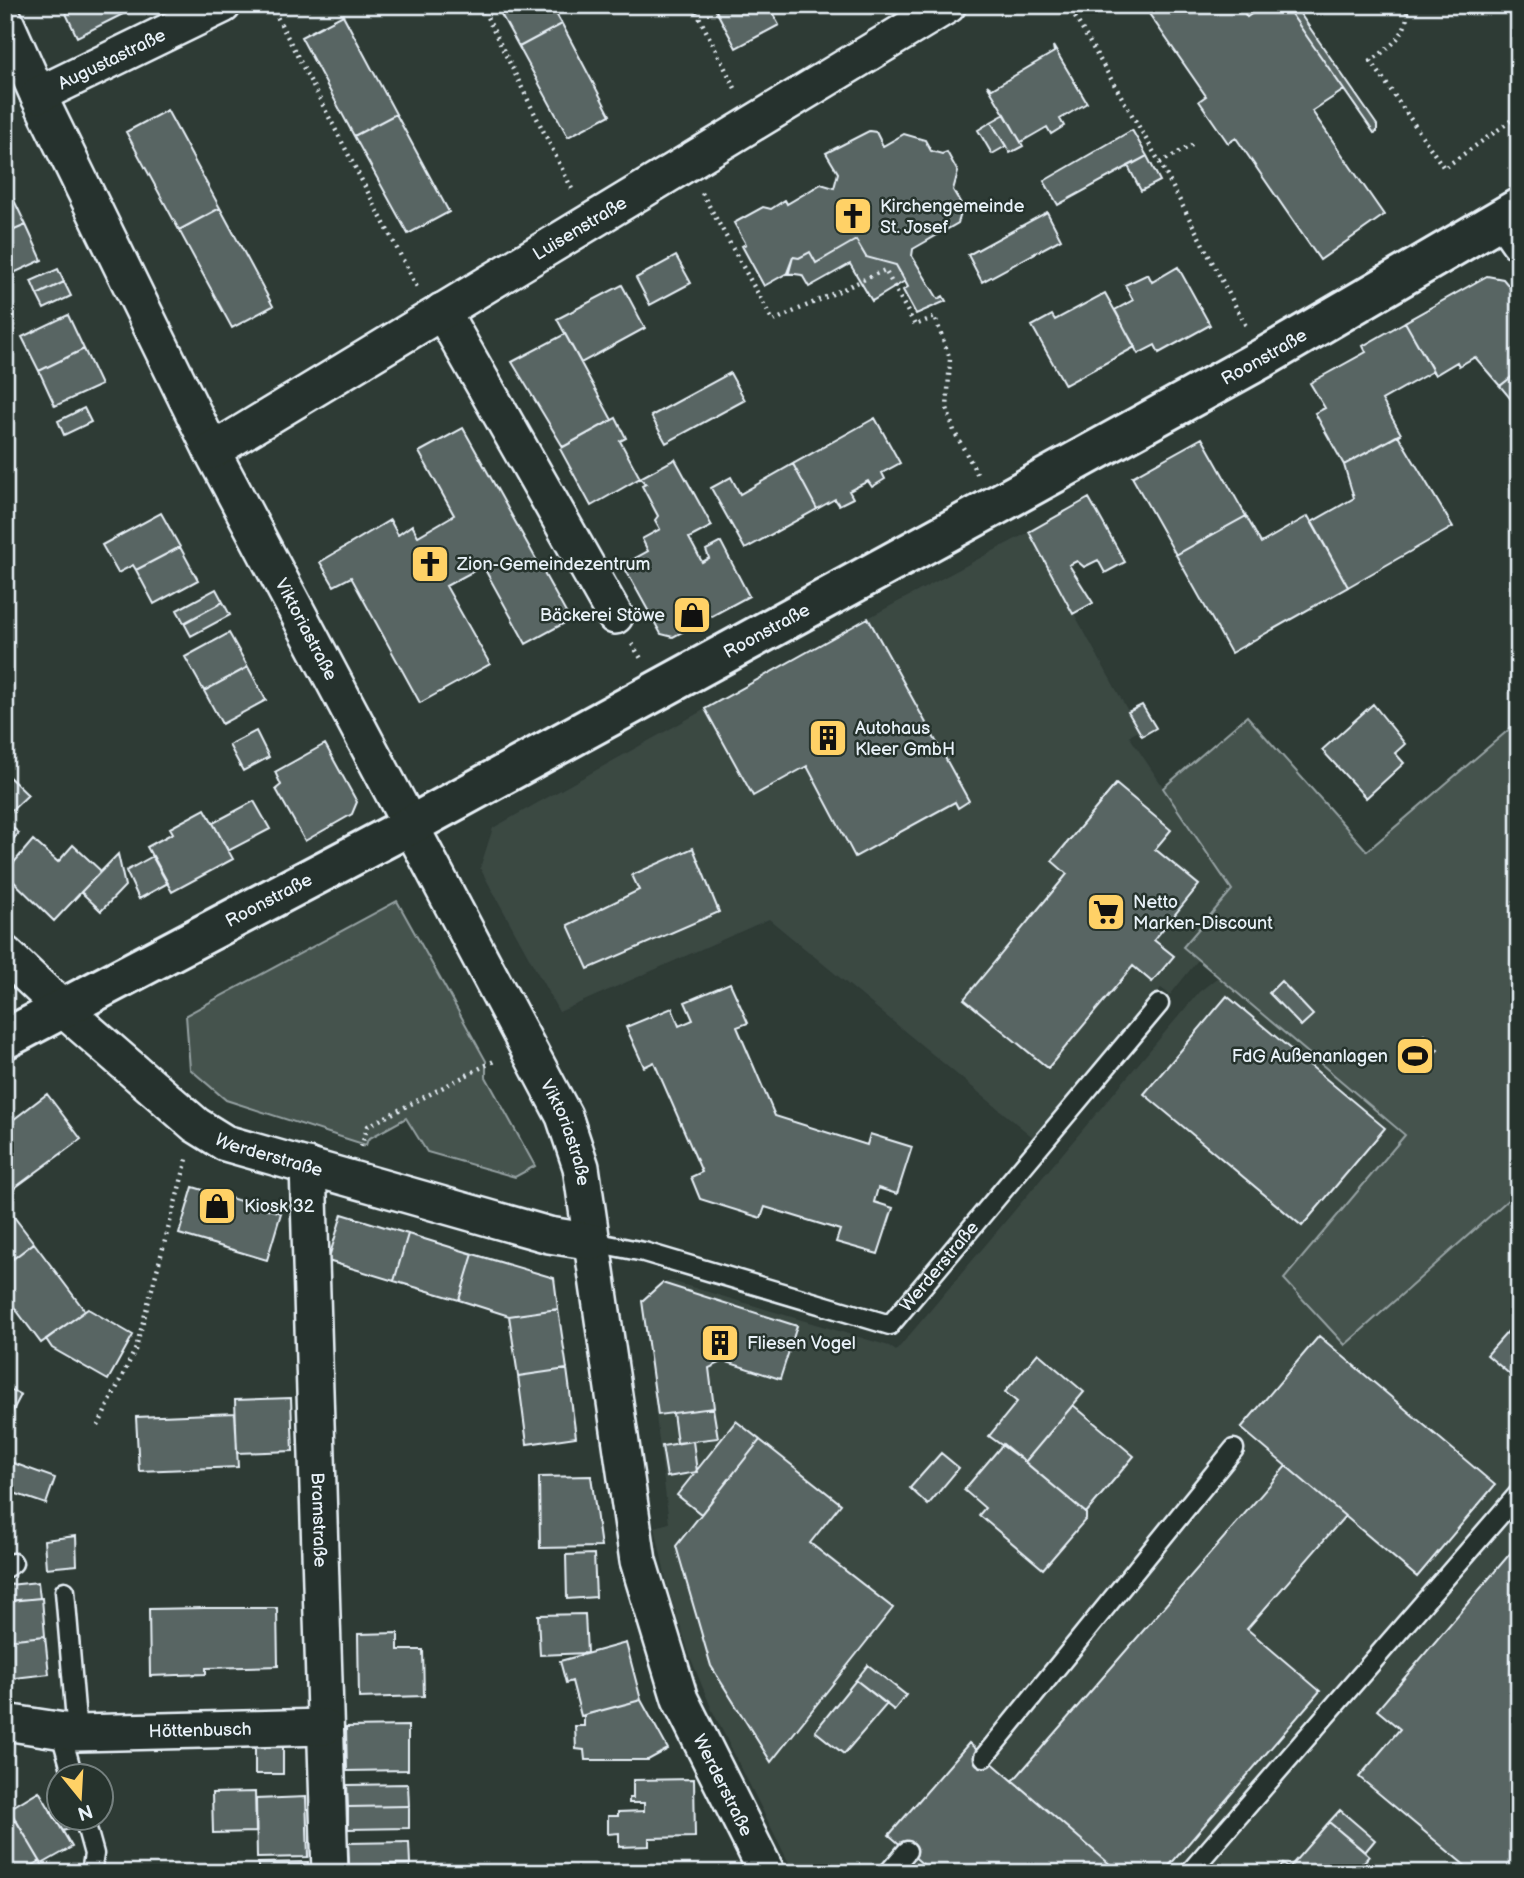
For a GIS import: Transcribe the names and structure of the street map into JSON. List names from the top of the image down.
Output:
{
  "streets": {
    "street": [
      "Augustastraße",
      "Luisenstraße",
      "Roonstraße",
      "Viktoriastraße",
      "Werderstraße",
      "Bramstraße",
      "Höttenbusch"
    ]
  },
  "crossings": [
    ["Augustastraße", "Viktoriastraße"],
    ["Luisenstraße", "Viktoriastraße"],
    ["Roonstraße", "Viktoriastraße"],
    ["Roonstraße", "Werderstraße"],
    ["Viktoriastraße", "Werderstraße"],
    ["Werderstraße", "Bramstraße"],
    ["Bramstraße", "Höttenbusch"]
  ],
  "places": {
    "church": ["Kirchengemeinde St. Josef", "Zion-Gemeindezentrum"],
    "shop": ["Bäckerei Stöwe", "Kiosk 32"],
    "building": ["Autohaus Kleer GmbH", "Fliesen Vogel"],
    "supermarket": ["Netto Marken-Discount"],
    "sports": ["FdG Außenanlagen"]
  },
  "north": "bottom"
}
